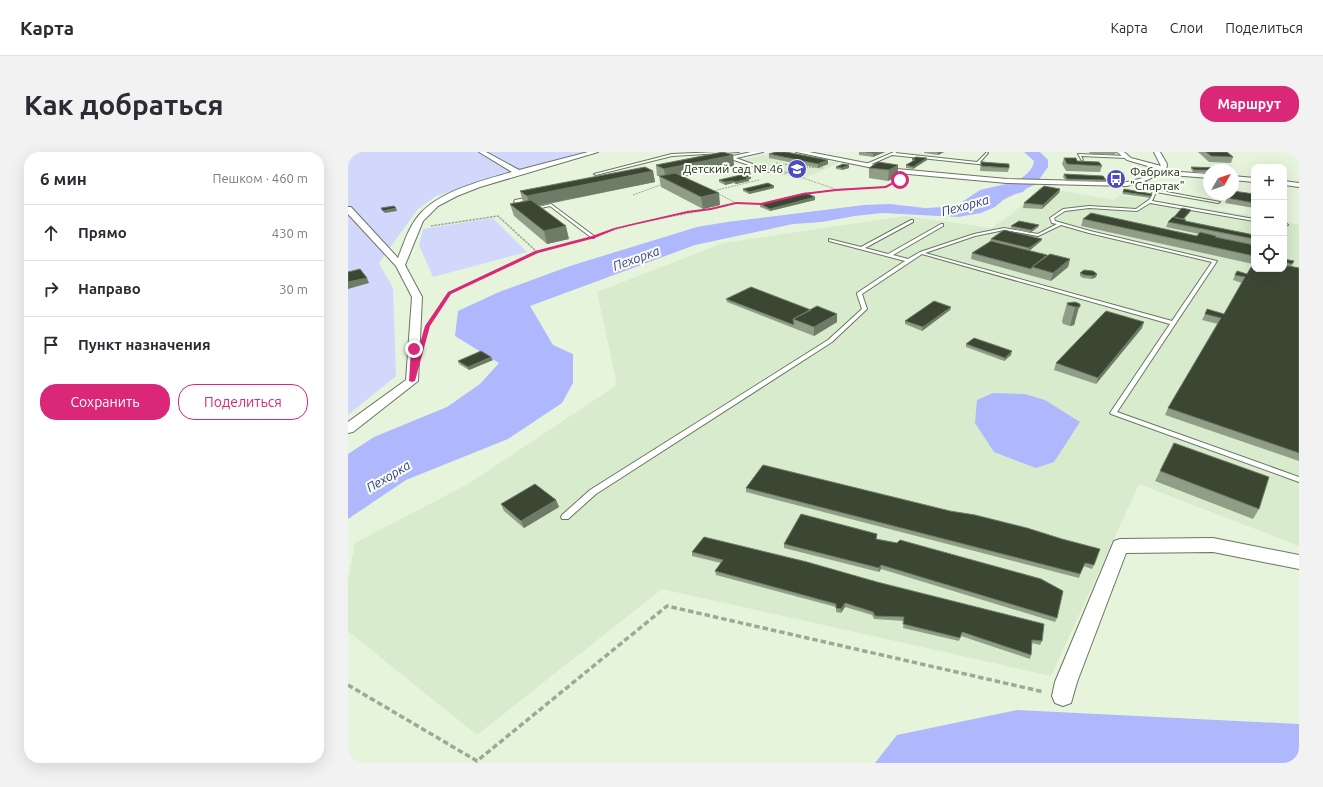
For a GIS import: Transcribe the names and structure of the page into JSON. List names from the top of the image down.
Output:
{
  "water": ["Пехорка"],
  "places": {
    "school or university": ["Детский сад № 46"],
    "bus stop": ["Фабрика \"Спартак\""]
  },
  "north": "top right",
  "page": {
    "header": "Карта",
    "nav": ["Карта", "Слои", "Поделиться"],
    "buttons": [
      "Маршрут",
      ["Сохранить", "Поделиться"]
    ],
    "title": "Как добраться",
    "heading": ["6 мин", "Пешком · 460 m"],
    "map_buttons": ["+", "−"],
    "list": [
      ["Прямо", "430 m"],
      ["Направо", "30 m"],
      "Пункт назначения"
    ]
  }
}
